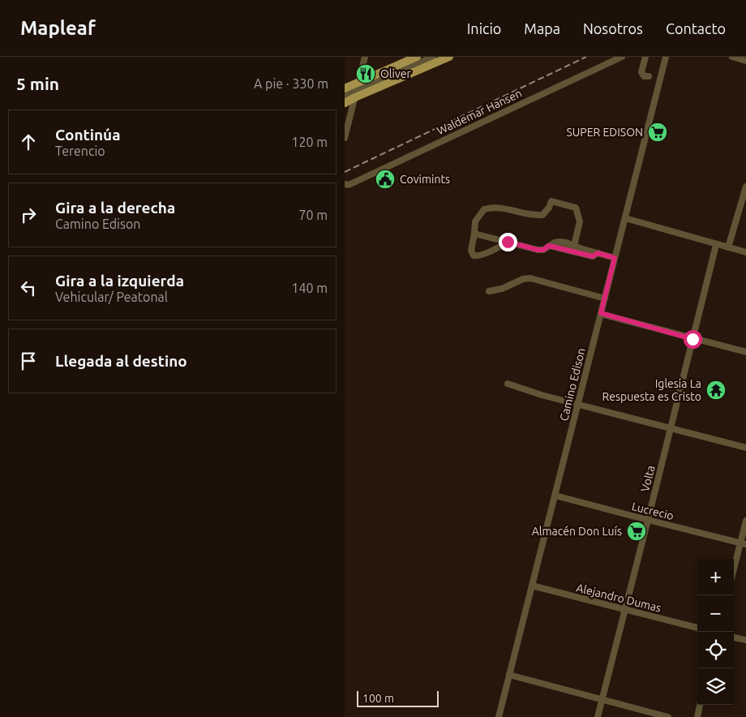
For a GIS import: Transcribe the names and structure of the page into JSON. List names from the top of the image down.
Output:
{
  "streets": {
    "street": [
      "Waldemar Hansen",
      "Camino Edison",
      "Volta",
      "Lucrecio",
      "Alejandro Dumas"
    ]
  },
  "crossings": [
    ["Camino Edison", "Lucrecio"],
    ["Camino Edison", "Alejandro Dumas"],
    ["Volta", "Lucrecio"],
    ["Volta", "Alejandro Dumas"]
  ],
  "places": {
    "restaurant": ["Oliver"],
    "supermarket": ["SUPER EDISON", "Almacén Don Luís"],
    "public building": ["Covimints"],
    "temple": ["Iglesia La Respuesta es Cristo"]
  },
  "scale_bar": "100 m",
  "page": {
    "header": "Mapleaf",
    "nav": [
      "Inicio",
      "Mapa",
      "Nosotros",
      "Contacto"
    ],
    "heading": ["5 min", "A pie · 330 m"],
    "list": [
      ["Continúa", "Terencio", "120 m"],
      ["Gira a la derecha", "Camino Edison", "70 m"],
      ["Gira a la izquierda", "Vehicular/ Peatonal", "140 m"],
      "Llegada al destino"
    ],
    "map_buttons": ["+", "−"],
    "scale": "100 m"
  }
}
